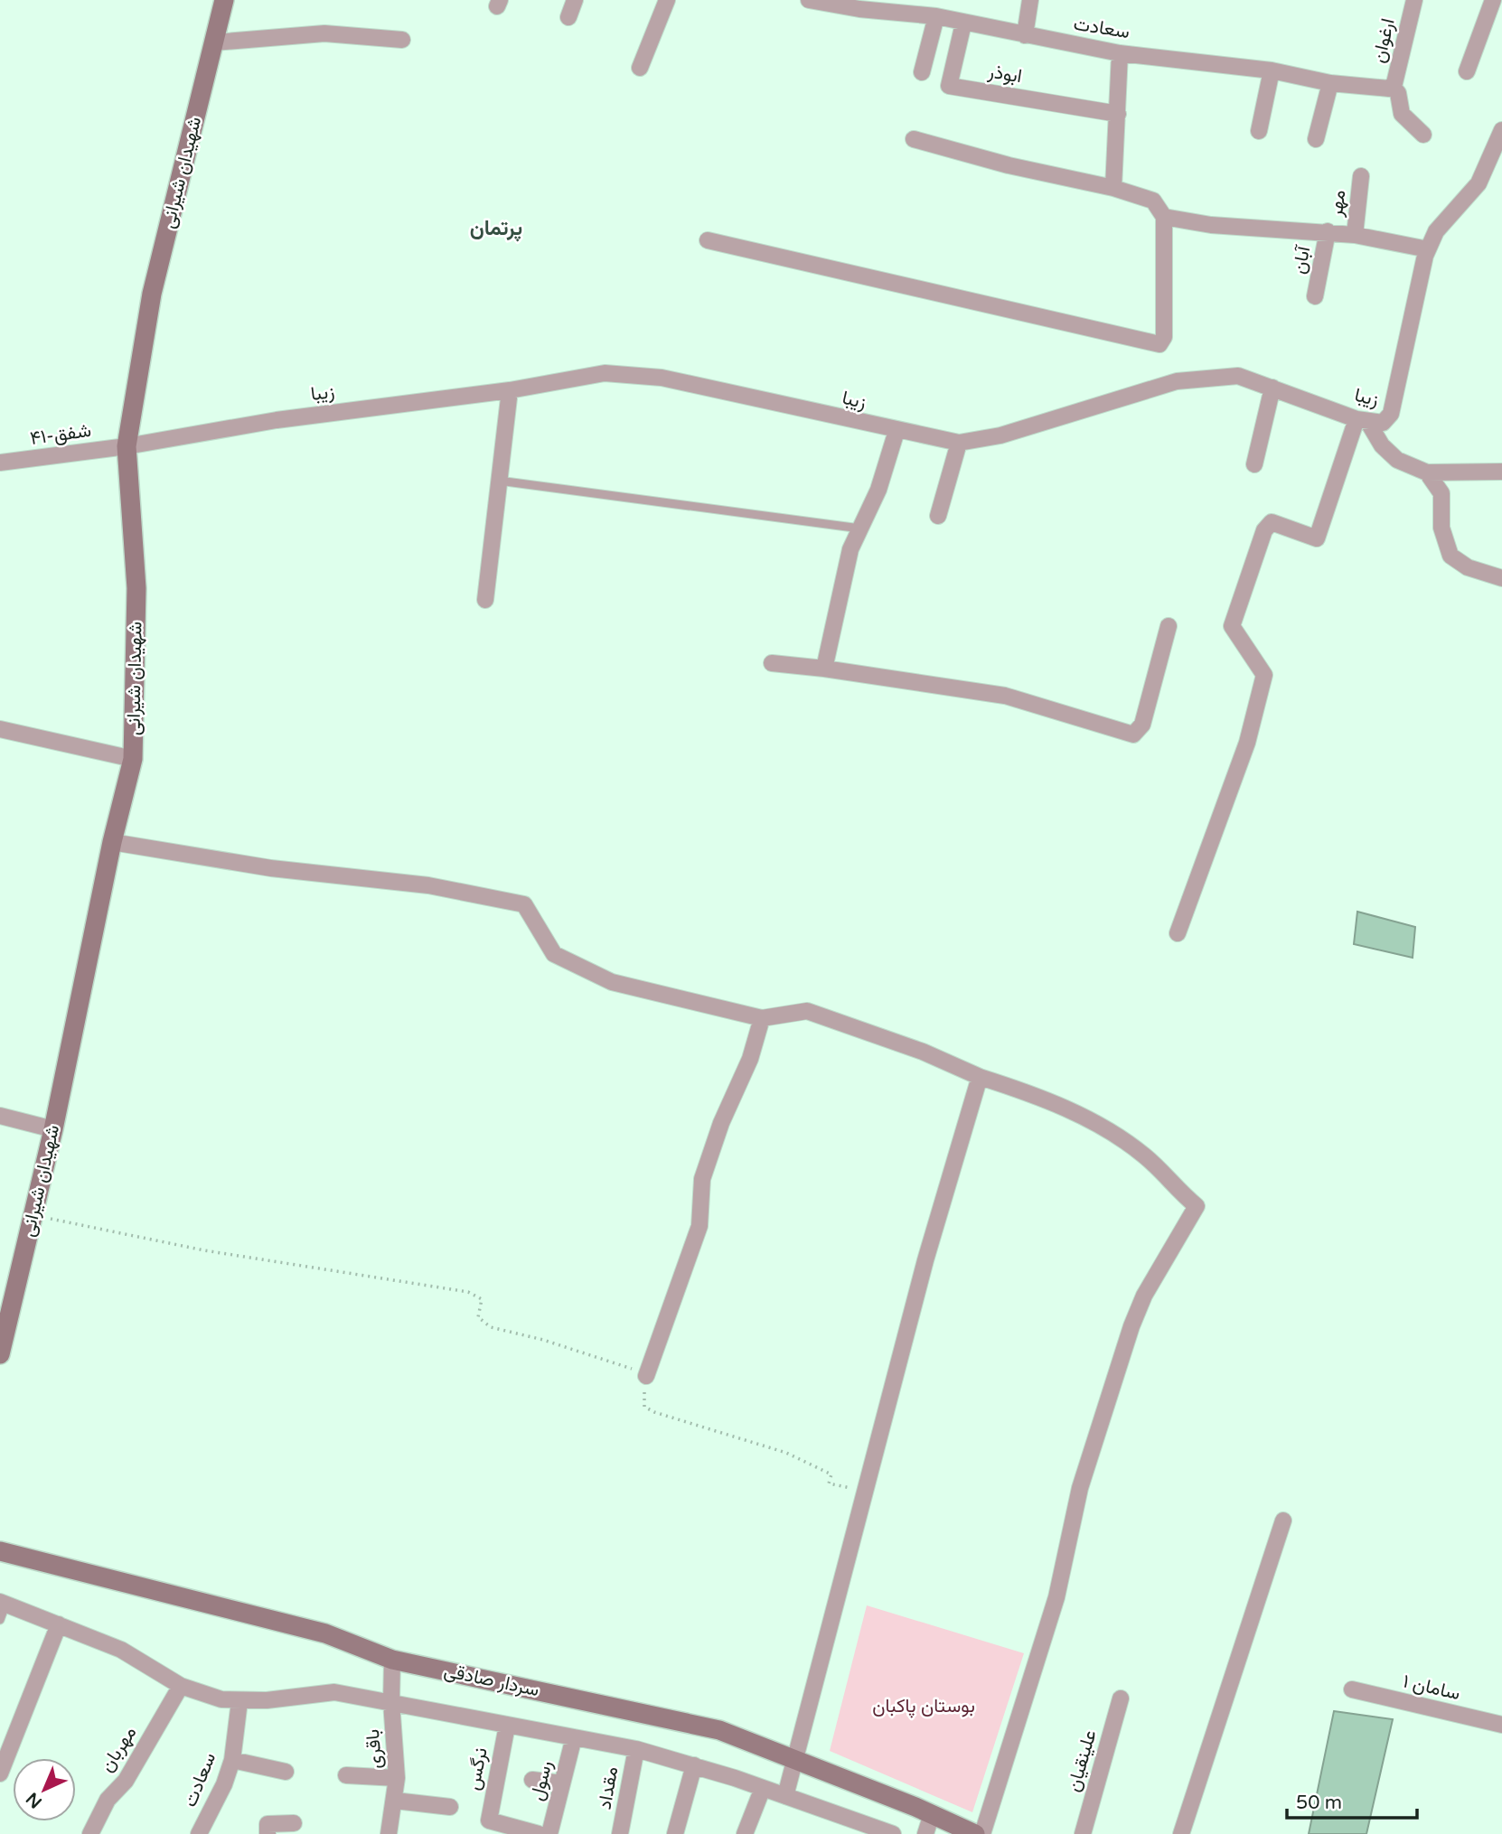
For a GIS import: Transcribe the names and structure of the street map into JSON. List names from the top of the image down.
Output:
{
  "streets": {
    "street": [
      "سعادت",
      "ارغوان",
      "ابوذر",
      "شهیدان شیرانی",
      "مهر",
      "آبان",
      "زیبا",
      "شفق-۴۱",
      "سردار صادقی",
      "سامان ۱",
      "مهربان",
      "باقری",
      "علینقیان",
      "نرگس",
      "رسول",
      "مقداد"
    ]
  },
  "crossings": [
    ["سعادت", "ارغوان"],
    ["سعادت", "ابوذر"],
    ["شهیدان شیرانی", "زیبا"],
    ["شهیدان شیرانی", "شفق-۴۱"],
    ["زیبا", "شفق-۴۱"],
    ["سردار صادقی", "باقری"]
  ],
  "districts": ["پرتمان"],
  "parks": ["بوستان پاکبان"],
  "scale_bar": "50 m",
  "north": "bottom left"
}
